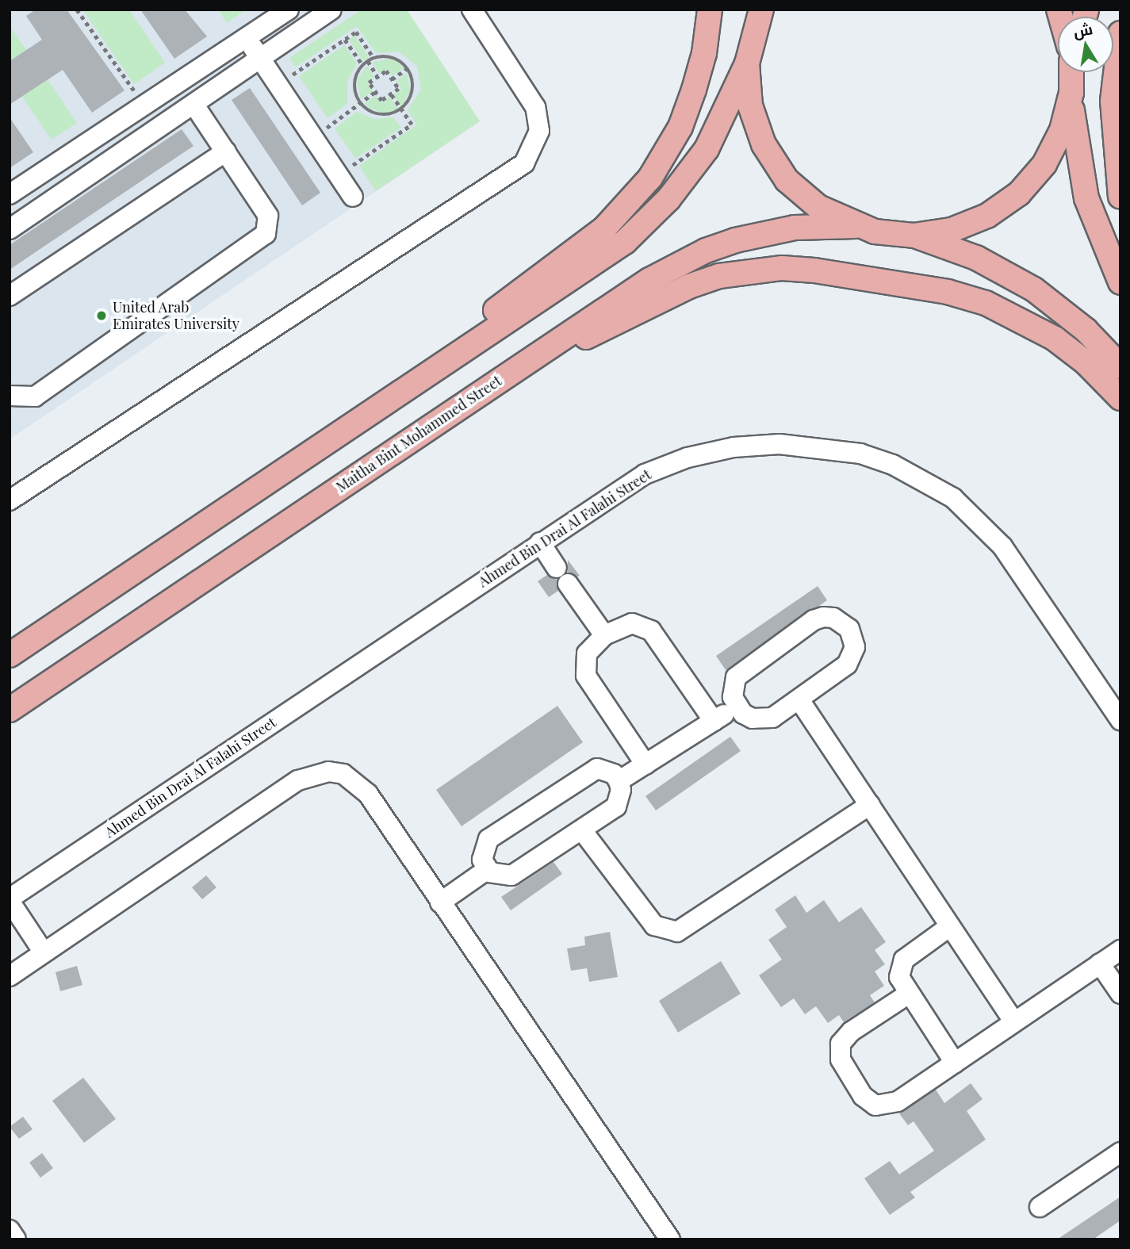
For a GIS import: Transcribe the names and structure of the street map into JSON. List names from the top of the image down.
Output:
{
  "streets": {
    "main road": ["Maitha Bint Mohammed Street"],
    "street": ["Ahmed Bin Drai Al Falahi Street"]
  },
  "places": ["United Arab Emirates University"],
  "north": "top"
}
